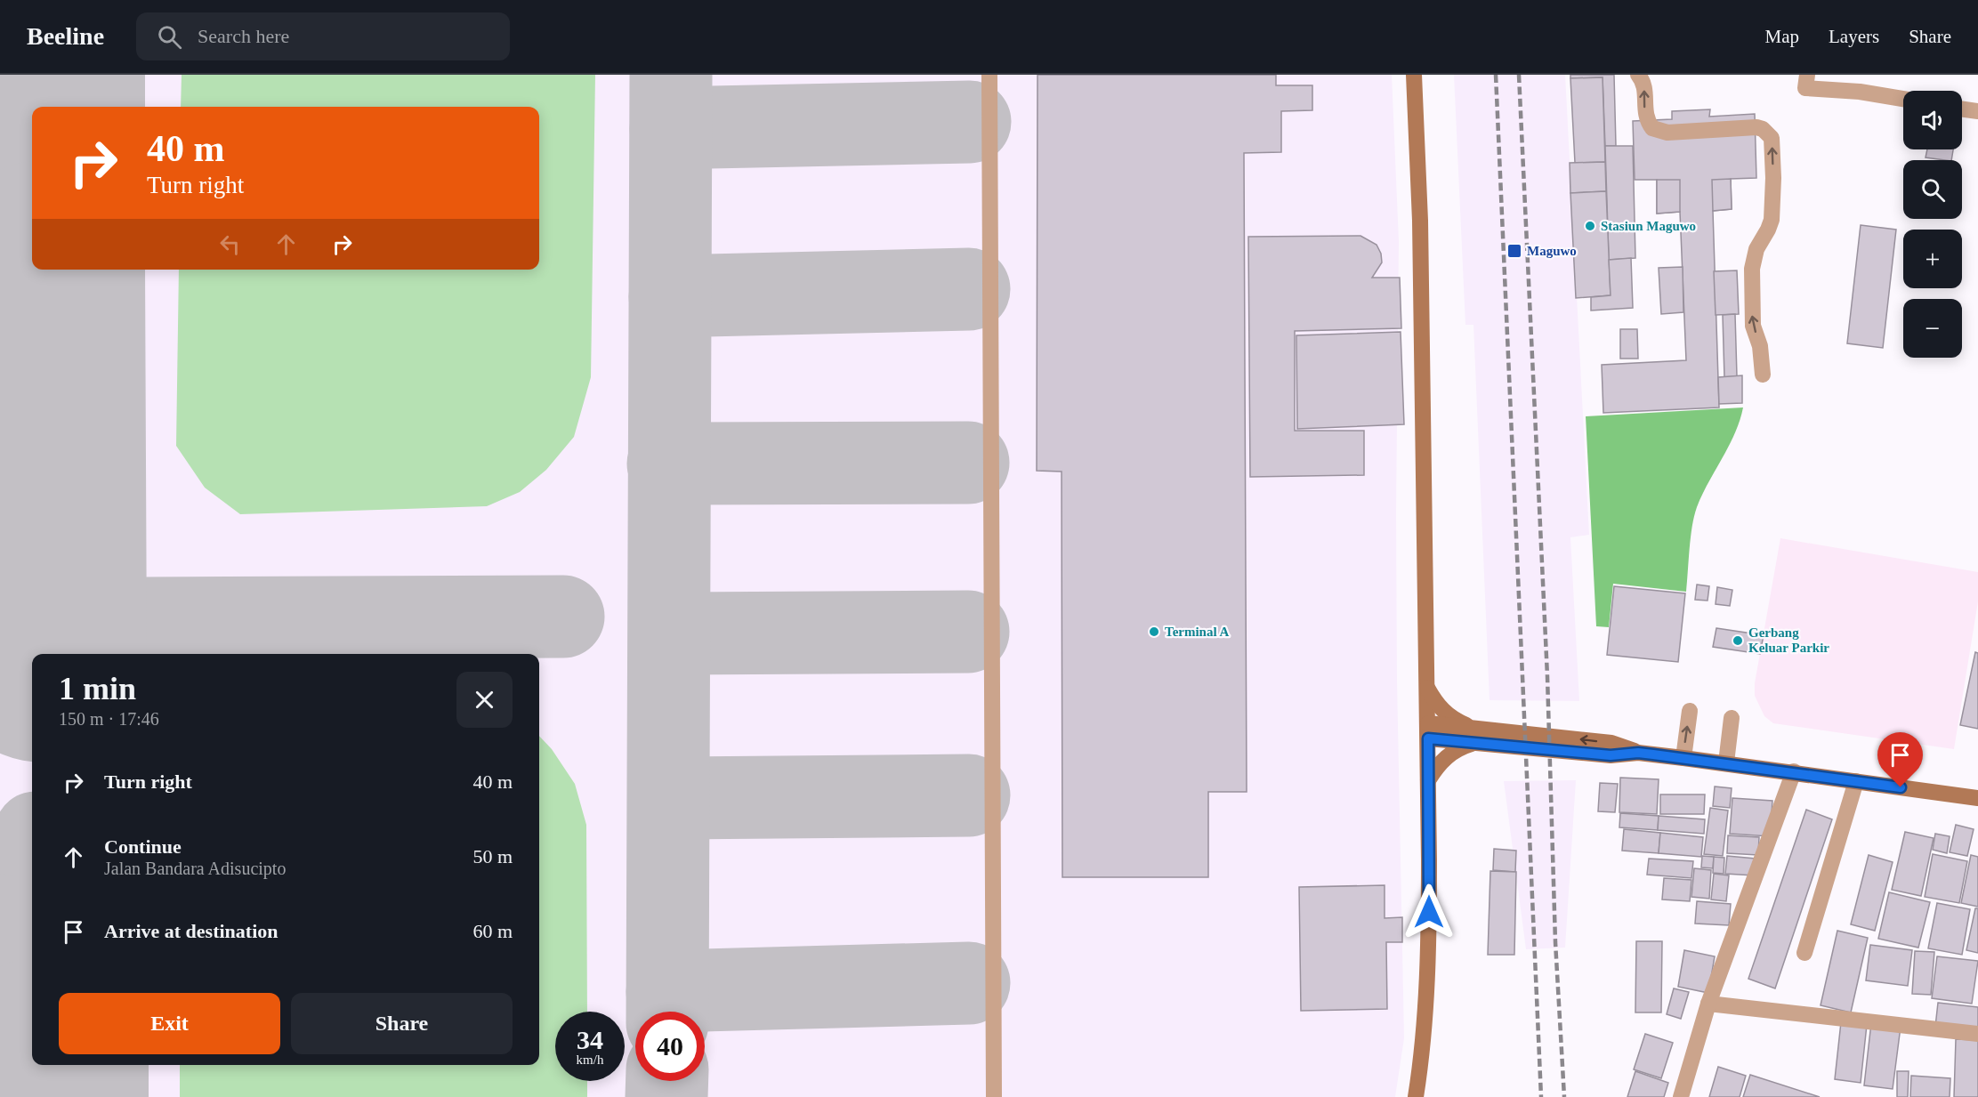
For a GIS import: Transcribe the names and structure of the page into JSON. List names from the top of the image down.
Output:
{
  "places": {
    "other": ["Stasiun Maguwo", "Terminal A", "Gerbang Keluar Parkir"],
    "transit": ["Maguwo"]
  },
  "page": {
    "header": "Beeline",
    "search": "Search here",
    "nav": ["Map", "Layers", "Share"],
    "map_buttons": ["+", "−"],
    "turn": ["40 m", "Turn right"],
    "heading": ["1 min", "150 m · 17:46"],
    "list": [
      {
        "name": "Turn right",
        "value": "40 m"
      },
      {
        "name": "Continue",
        "note": "Jalan Bandara Adisucipto",
        "value": "50 m"
      },
      {
        "name": "Arrive at destination",
        "value": "60 m"
      }
    ],
    "buttons": ["Exit", "Share"],
    "speed": "34 km/h",
    "limit": "40"
  }
}
